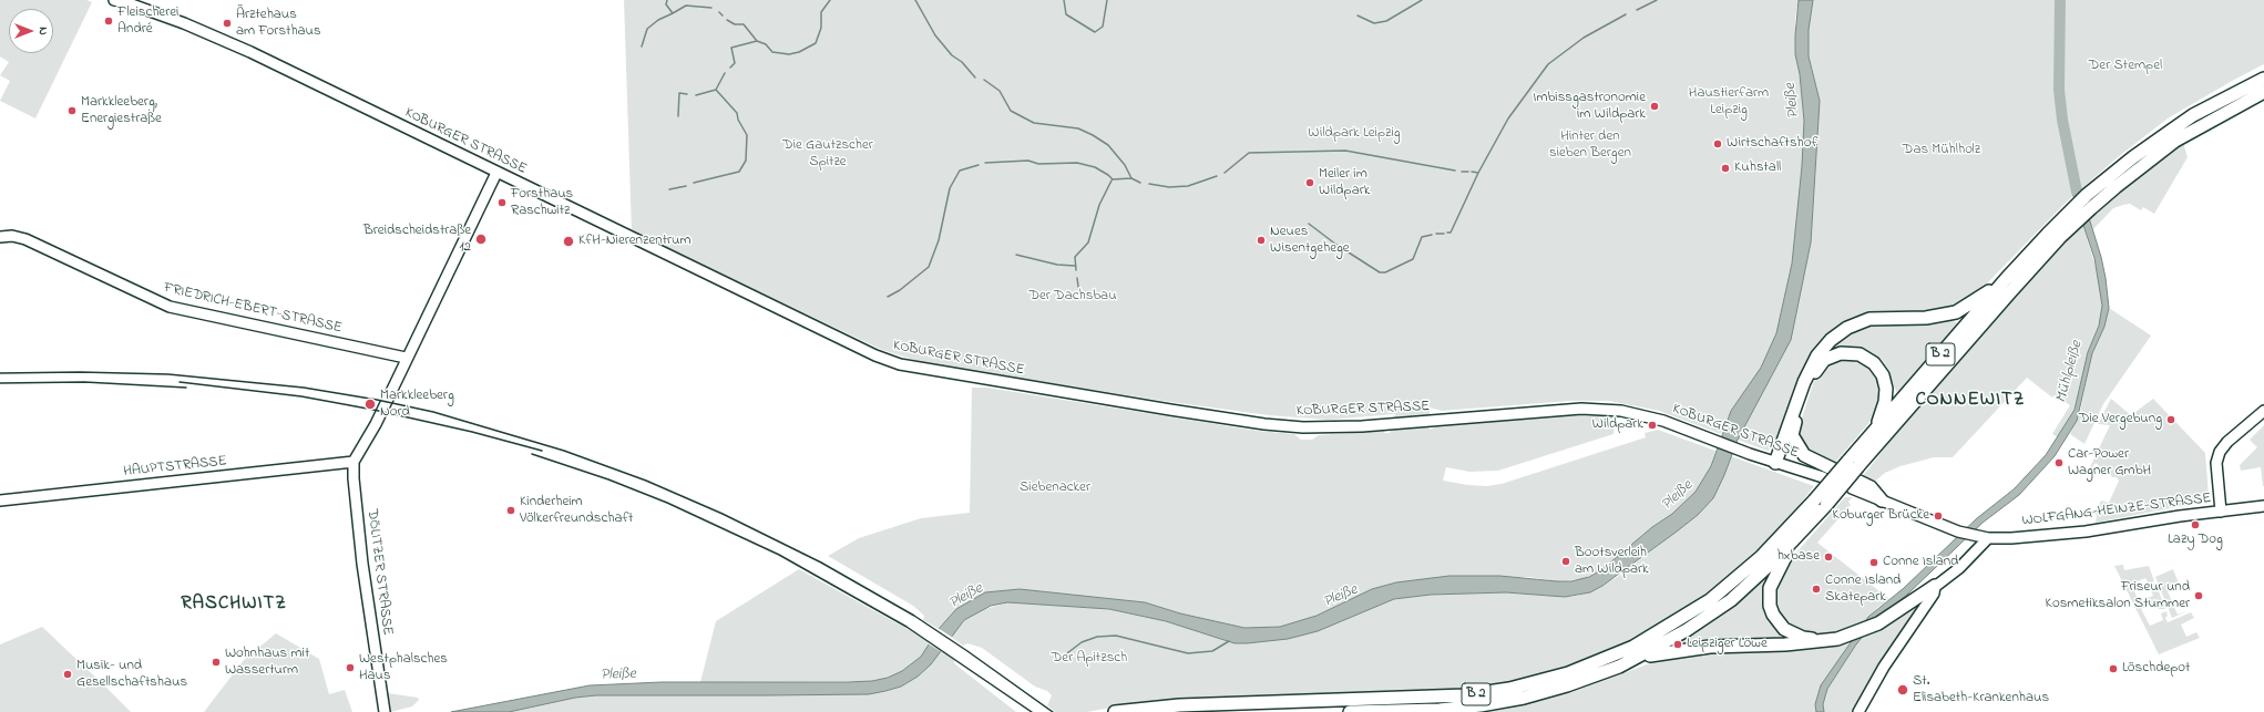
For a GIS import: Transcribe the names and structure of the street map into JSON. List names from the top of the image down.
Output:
{
  "streets": {
    "highway": ["B 2"],
    "main road": [
      "KOBURGER STRASSE",
      "FRIEDRICH-EBERT-STRASSE",
      "HAUPTSTRASSE",
      "WOLFGANG-HEINZE-STRASSE",
      "DÖLITZER STRASSE"
    ]
  },
  "crossings": [
    ["HAUPTSTRASSE", "DÖLITZER STRASSE"]
  ],
  "districts": ["CONNEWITZ", "RASCHWITZ"],
  "water": ["Pleiße", "Mühlpleiße"],
  "parks": [
    "Der Stempel",
    "Haustierfarm Leipzig",
    "Wildpark Leipzig",
    "Hinter den sieben Bergen",
    "Die Gautzscher Spitze",
    "Das Mühlholz",
    "Der Dachsbau",
    "Siebenacker",
    "Der Apitzsch"
  ],
  "places": [
    "Fleischerei André",
    "Ärztehaus am Forsthaus",
    "Imbissgastronomie im Wildpark",
    "Markkleeberg, Energiestraße",
    "Wirtschaftshof",
    "Kuhstall",
    "Meiler im Wildpark",
    "Forsthaus Raschwitz",
    "Breidscheidstraße 12",
    "Neues Wisentgehege",
    "KfH-Nierenzentrum",
    "Markkleeberg Nord",
    "Die Vergebung",
    "Wildpark",
    "Car-Power Wagner GmbH",
    "Kinderheim Völkerfreundschaft",
    "Koburger Brücke",
    "Lazy Dog",
    "hxbase",
    "Bootsverleih am Wildpark",
    "Conne Island",
    "Conne Island Skatepark",
    "Friseur und Kosmetiksalon Stummer",
    "Leipziger Löwe",
    "Wohnhaus mit Wasserturm",
    "Westphalsches Haus",
    "Löschdepot",
    "Musik- und Gesellschaftshaus",
    "St. Elisabeth-Krankenhaus"
  ],
  "north": "right"
}
